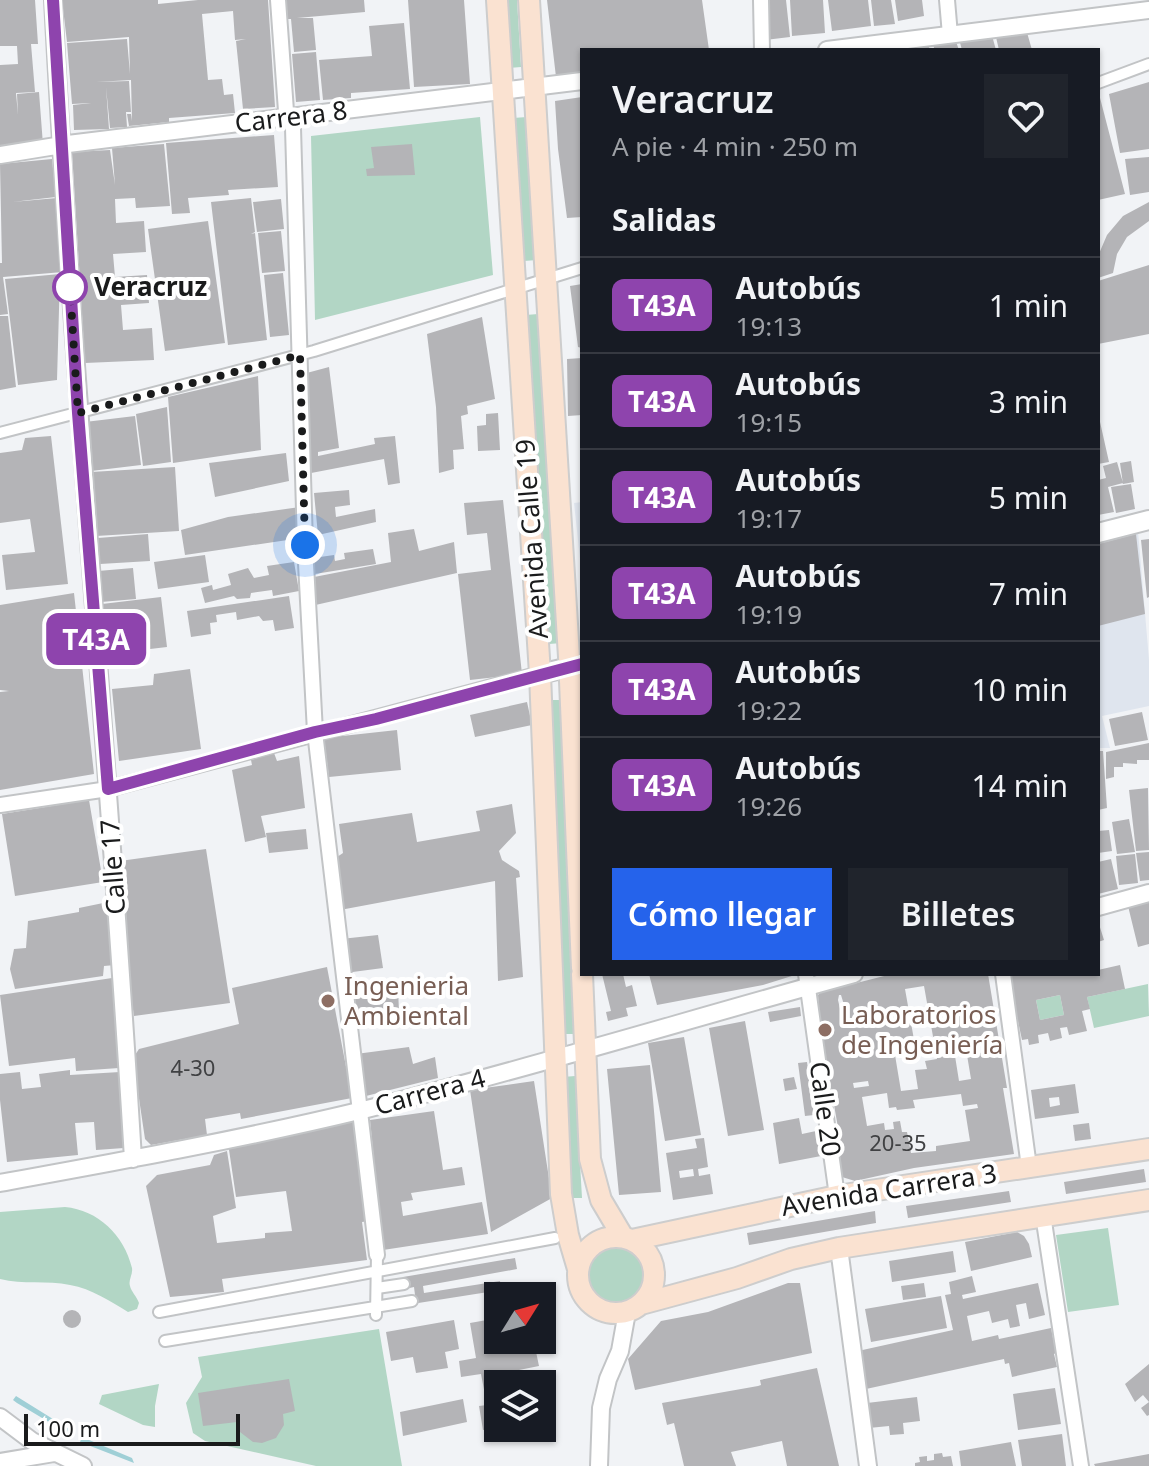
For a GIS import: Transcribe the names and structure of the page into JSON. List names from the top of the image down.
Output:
{
  "streets": {
    "main road": ["Avenida Calle 19", "Avenida Carrera 3"],
    "street": [
      "Carrera 8",
      "Calle 17",
      "Carrera 4",
      "Calle 20"
    ]
  },
  "crossings": [
    ["Carrera 8", "Avenida Calle 19"],
    ["Carrera 8", "Calle 17"],
    ["Avenida Calle 19", "Carrera 4"],
    ["Avenida Calle 19", "Avenida Carrera 3"],
    ["Calle 17", "Carrera 4"],
    ["Carrera 4", "Calle 20"],
    ["Calle 20", "Avenida Carrera 3"]
  ],
  "places": ["Veracruz", "Ingenieria Ambiental", "Laboratorios de Ingeniería"],
  "lines": ["bus line T43A"],
  "house_numbers": ["4-30", "20-35"],
  "scale_bar": "100 m",
  "north": "top right",
  "page": {
    "on_map": "T43A",
    "heading": [
      ["Veracruz", "A pie · 4 min · 250 m"],
      "Salidas"
    ],
    "list": [
      {
        "mark": "T43A",
        "name": "Autobús",
        "note": "19:13",
        "value": "1 min"
      },
      {
        "mark": "T43A",
        "name": "Autobús",
        "note": "19:15",
        "value": "3 min"
      },
      {
        "mark": "T43A",
        "name": "Autobús",
        "note": "19:17",
        "value": "5 min"
      },
      {
        "mark": "T43A",
        "name": "Autobús",
        "note": "19:19",
        "value": "7 min"
      },
      {
        "mark": "T43A",
        "name": "Autobús",
        "note": "19:22",
        "value": "10 min"
      },
      {
        "mark": "T43A",
        "name": "Autobús",
        "note": "19:26",
        "value": "14 min"
      }
    ],
    "buttons": ["Cómo llegar", "Billetes"],
    "scale": "100 m"
  }
}
